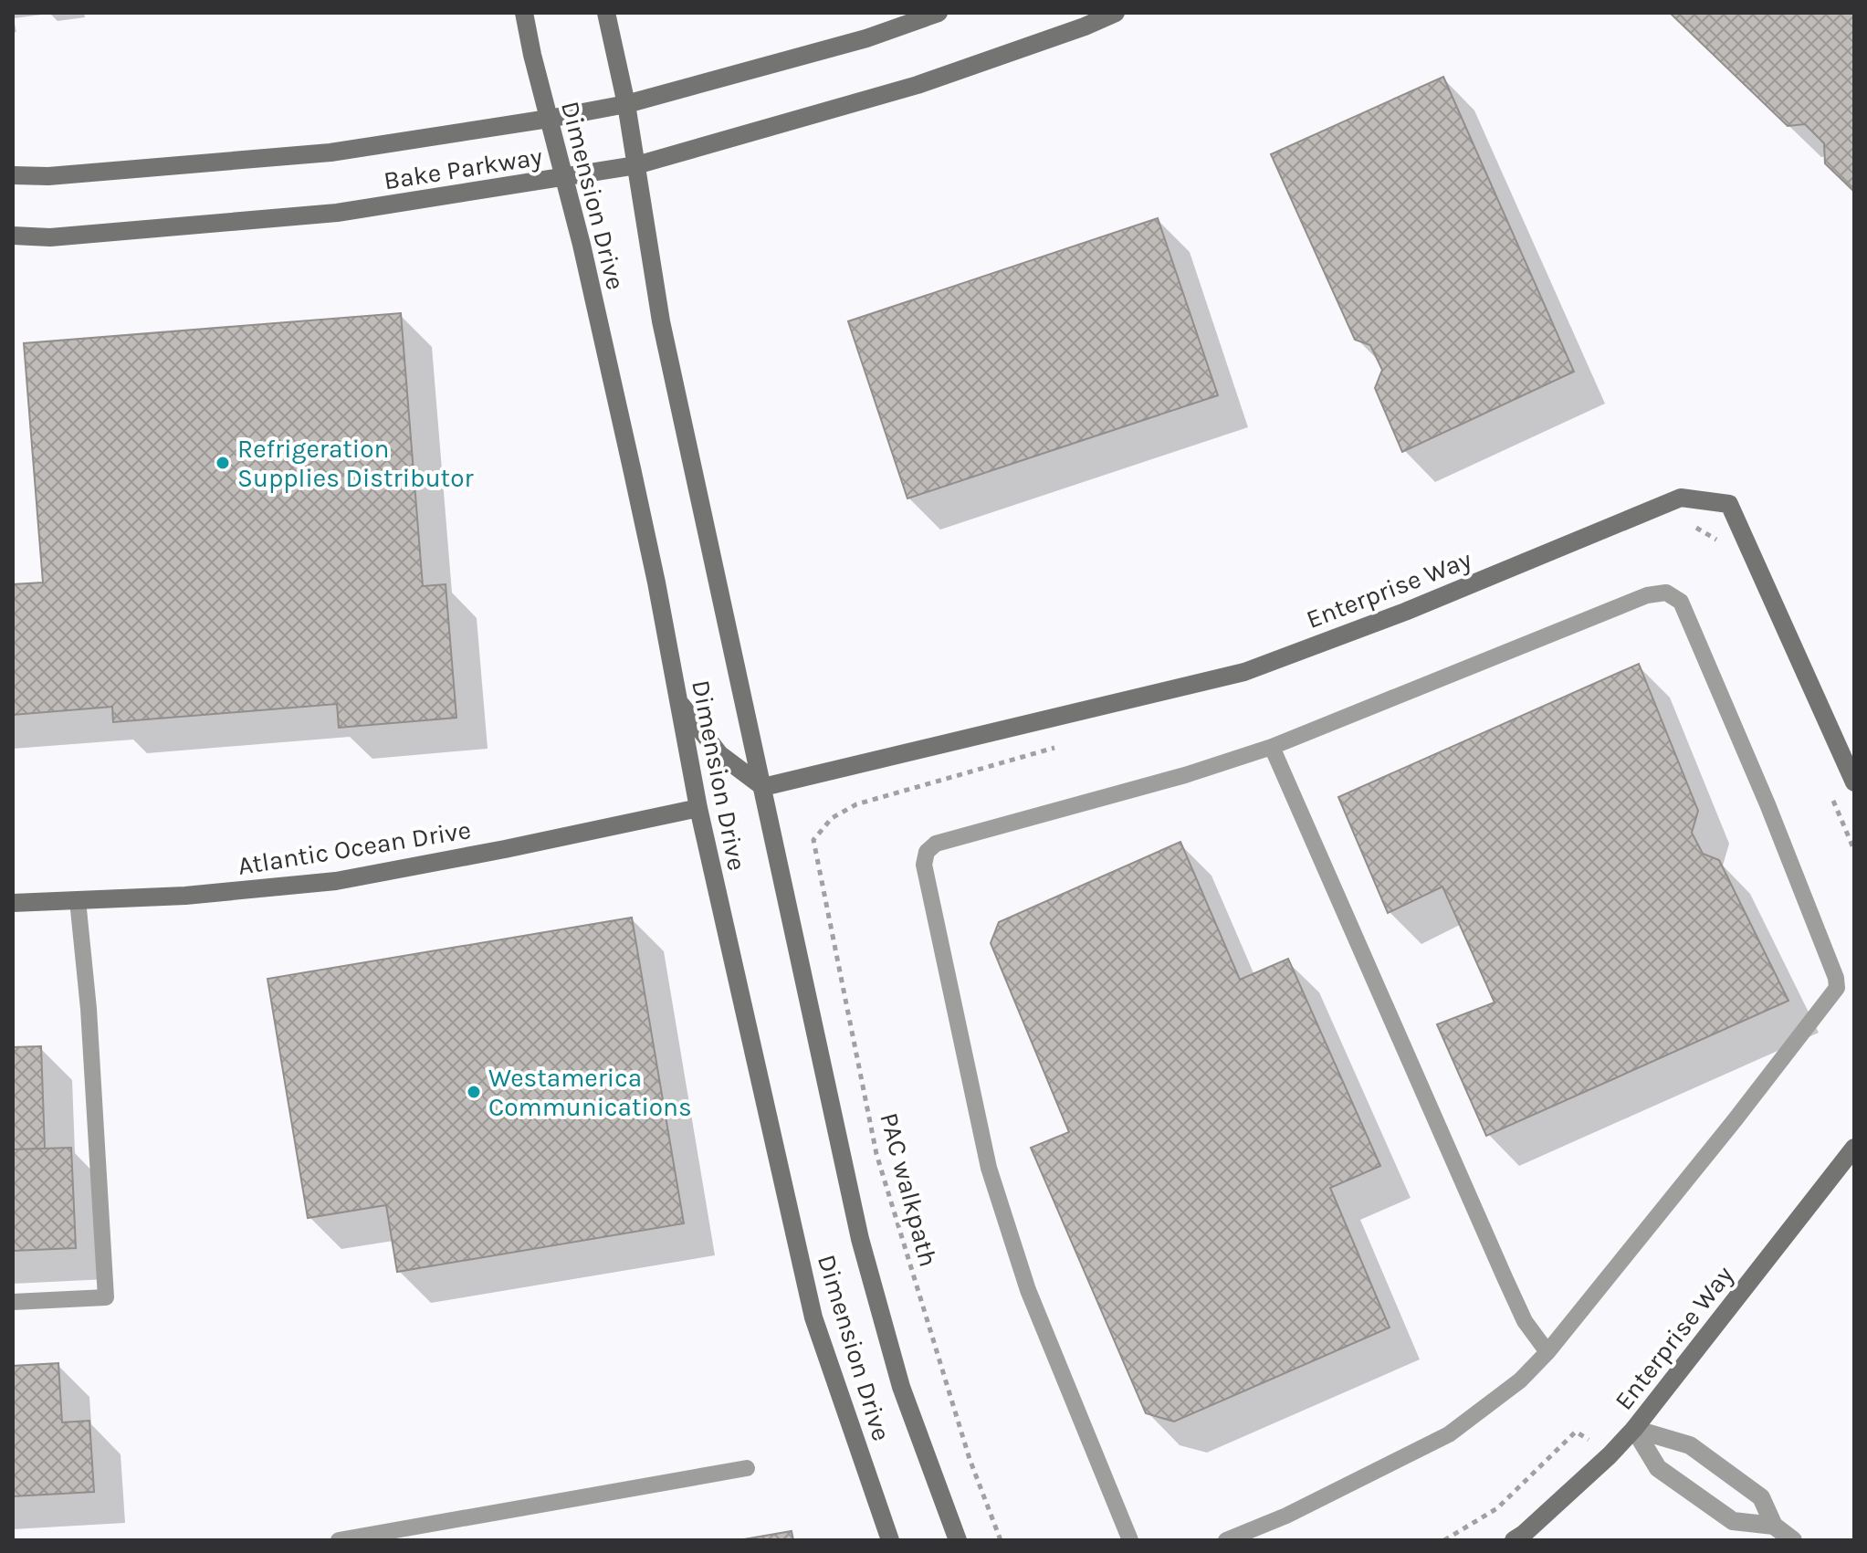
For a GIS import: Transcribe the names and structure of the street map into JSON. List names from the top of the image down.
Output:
{
  "streets": {
    "main road": [
      "Bake Parkway",
      "Dimension Drive",
      "Enterprise Way",
      "Atlantic Ocean Drive"
    ],
    "path": ["PAC walkpath"]
  },
  "crossings": [
    ["Bake Parkway", "Dimension Drive"],
    ["Dimension Drive", "Enterprise Way"],
    ["Dimension Drive", "Atlantic Ocean Drive"]
  ],
  "places": ["Refrigeration Supplies Distributor", "Westamerica Communications"]
}
